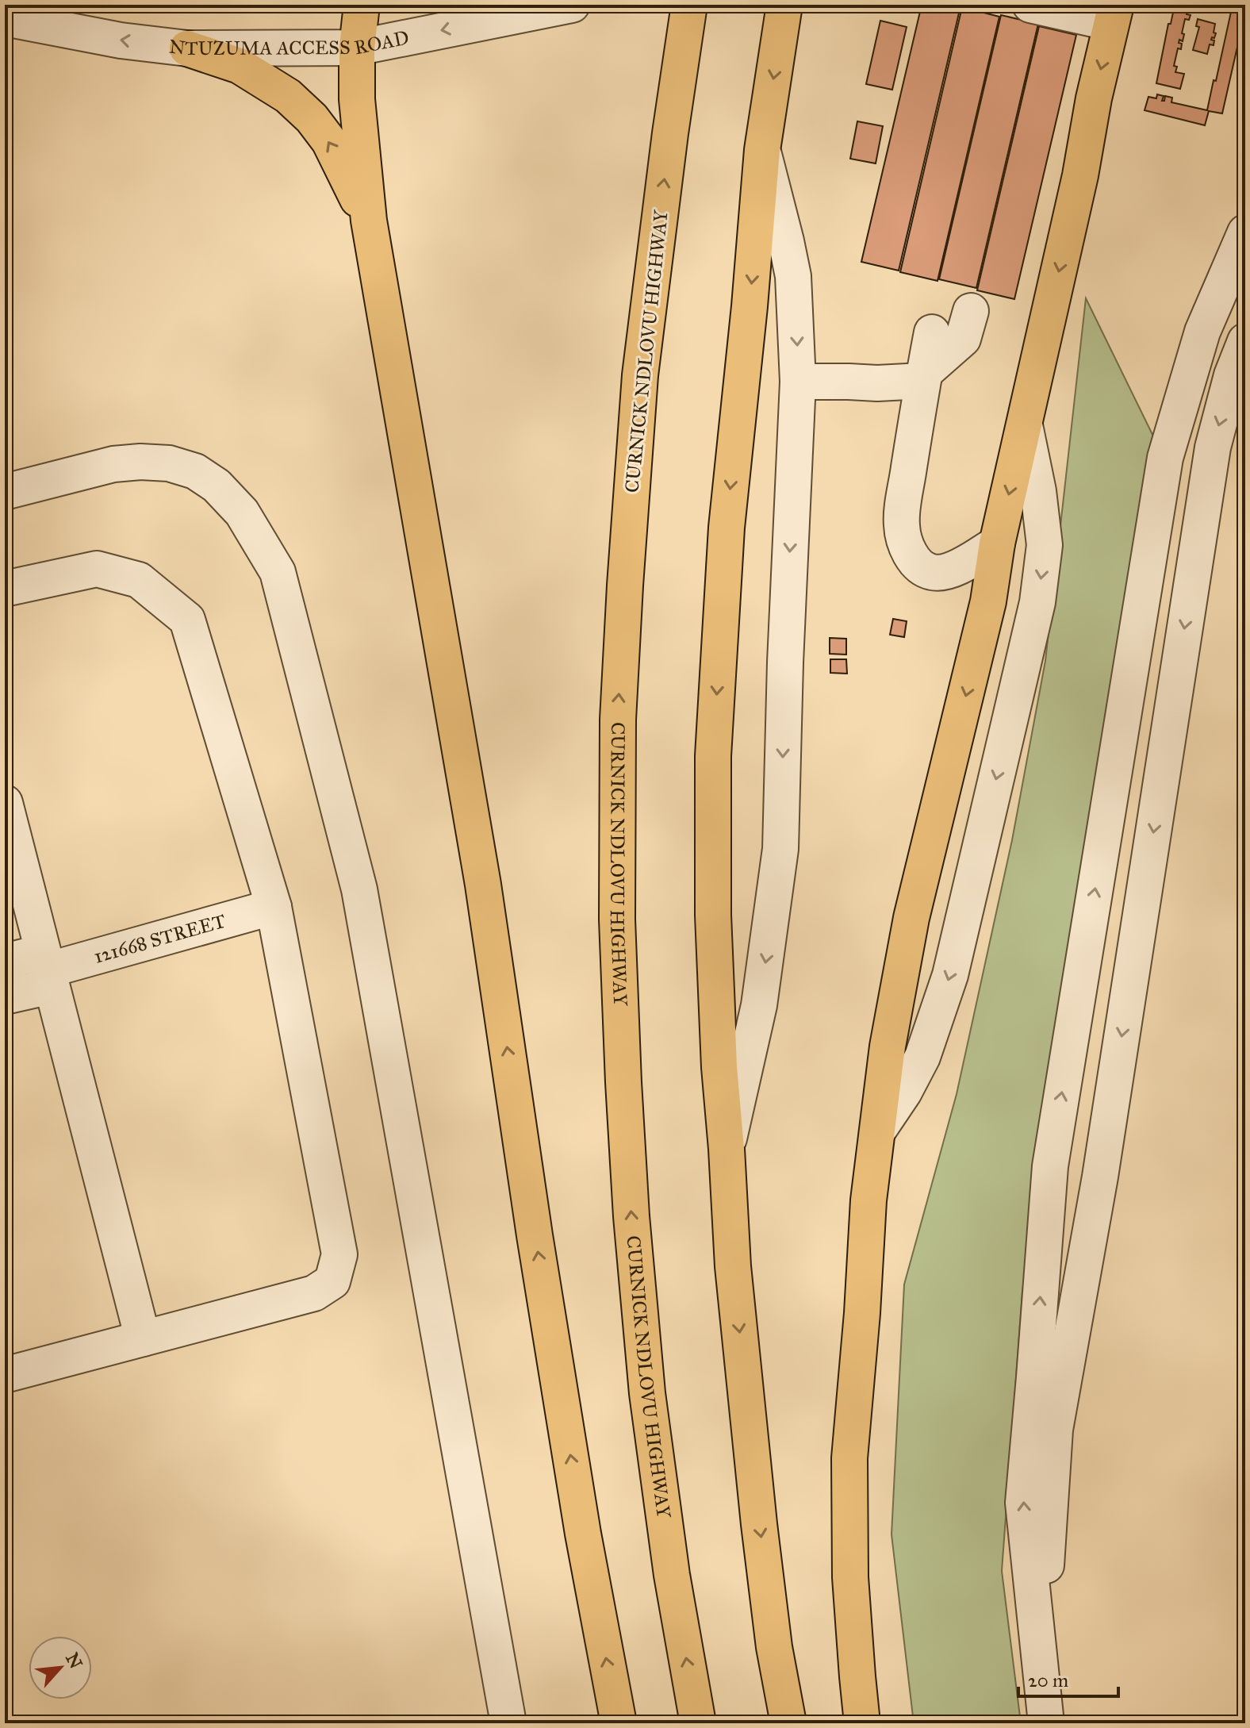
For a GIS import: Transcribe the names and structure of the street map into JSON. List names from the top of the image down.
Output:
{
  "streets": {
    "main road": ["CURNICK NDLOVU HIGHWAY"],
    "street": ["NTUZUMA ACCESS ROAD", "121668 STREET"]
  },
  "one_way": ["NTUZUMA ACCESS ROAD"],
  "scale_bar": "20 m",
  "north": "top right"
}
